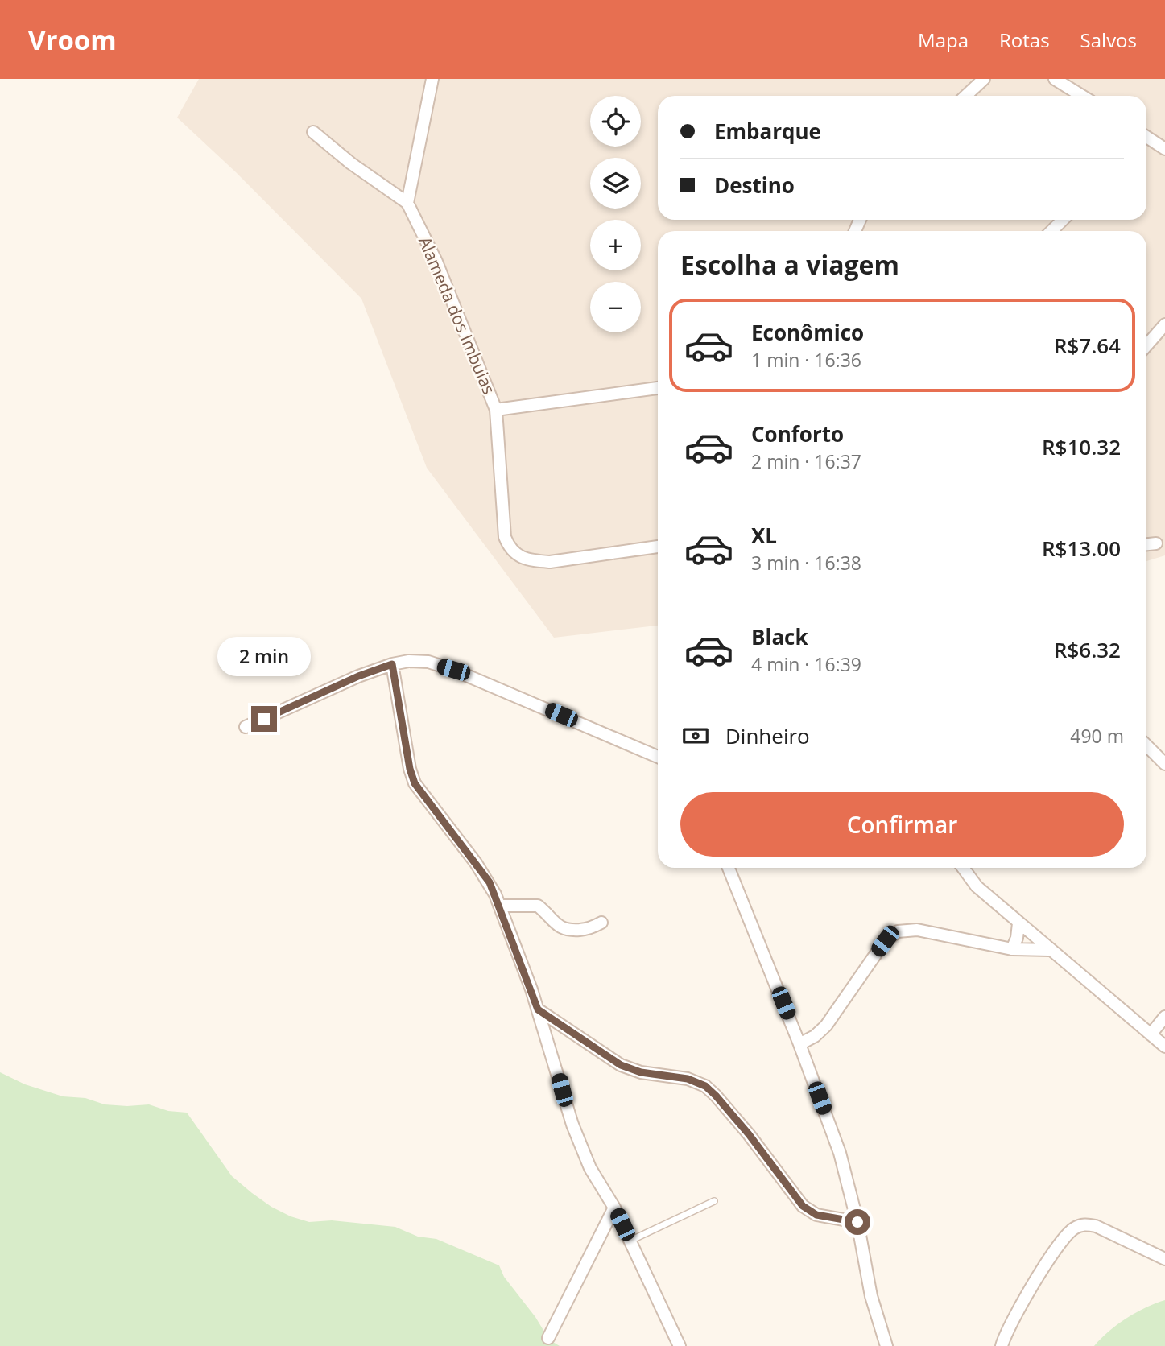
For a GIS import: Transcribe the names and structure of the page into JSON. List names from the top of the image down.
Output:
{
  "streets": {
    "street": ["Alameda dos Imbuias"]
  },
  "page": {
    "header": "Vroom",
    "nav": ["Mapa", "Rotas", "Salvos"],
    "map_buttons": ["+", "−"],
    "banner": ["Embarque", "Destino"],
    "heading": "Escolha a viagem",
    "list": [
      {
        "name": "Econômico",
        "note": "1 min · 16:36",
        "value": "R$7.64"
      },
      {
        "name": "Conforto",
        "note": "2 min · 16:37",
        "value": "R$10.32"
      },
      {
        "name": "XL",
        "note": "3 min · 16:38",
        "value": "R$13.00"
      },
      {
        "name": "Black",
        "note": "4 min · 16:39",
        "value": "R$6.32"
      }
    ],
    "bubble": "2 min",
    "pay": ["Dinheiro", "490 m"],
    "buttons": "Confirmar"
  }
}
